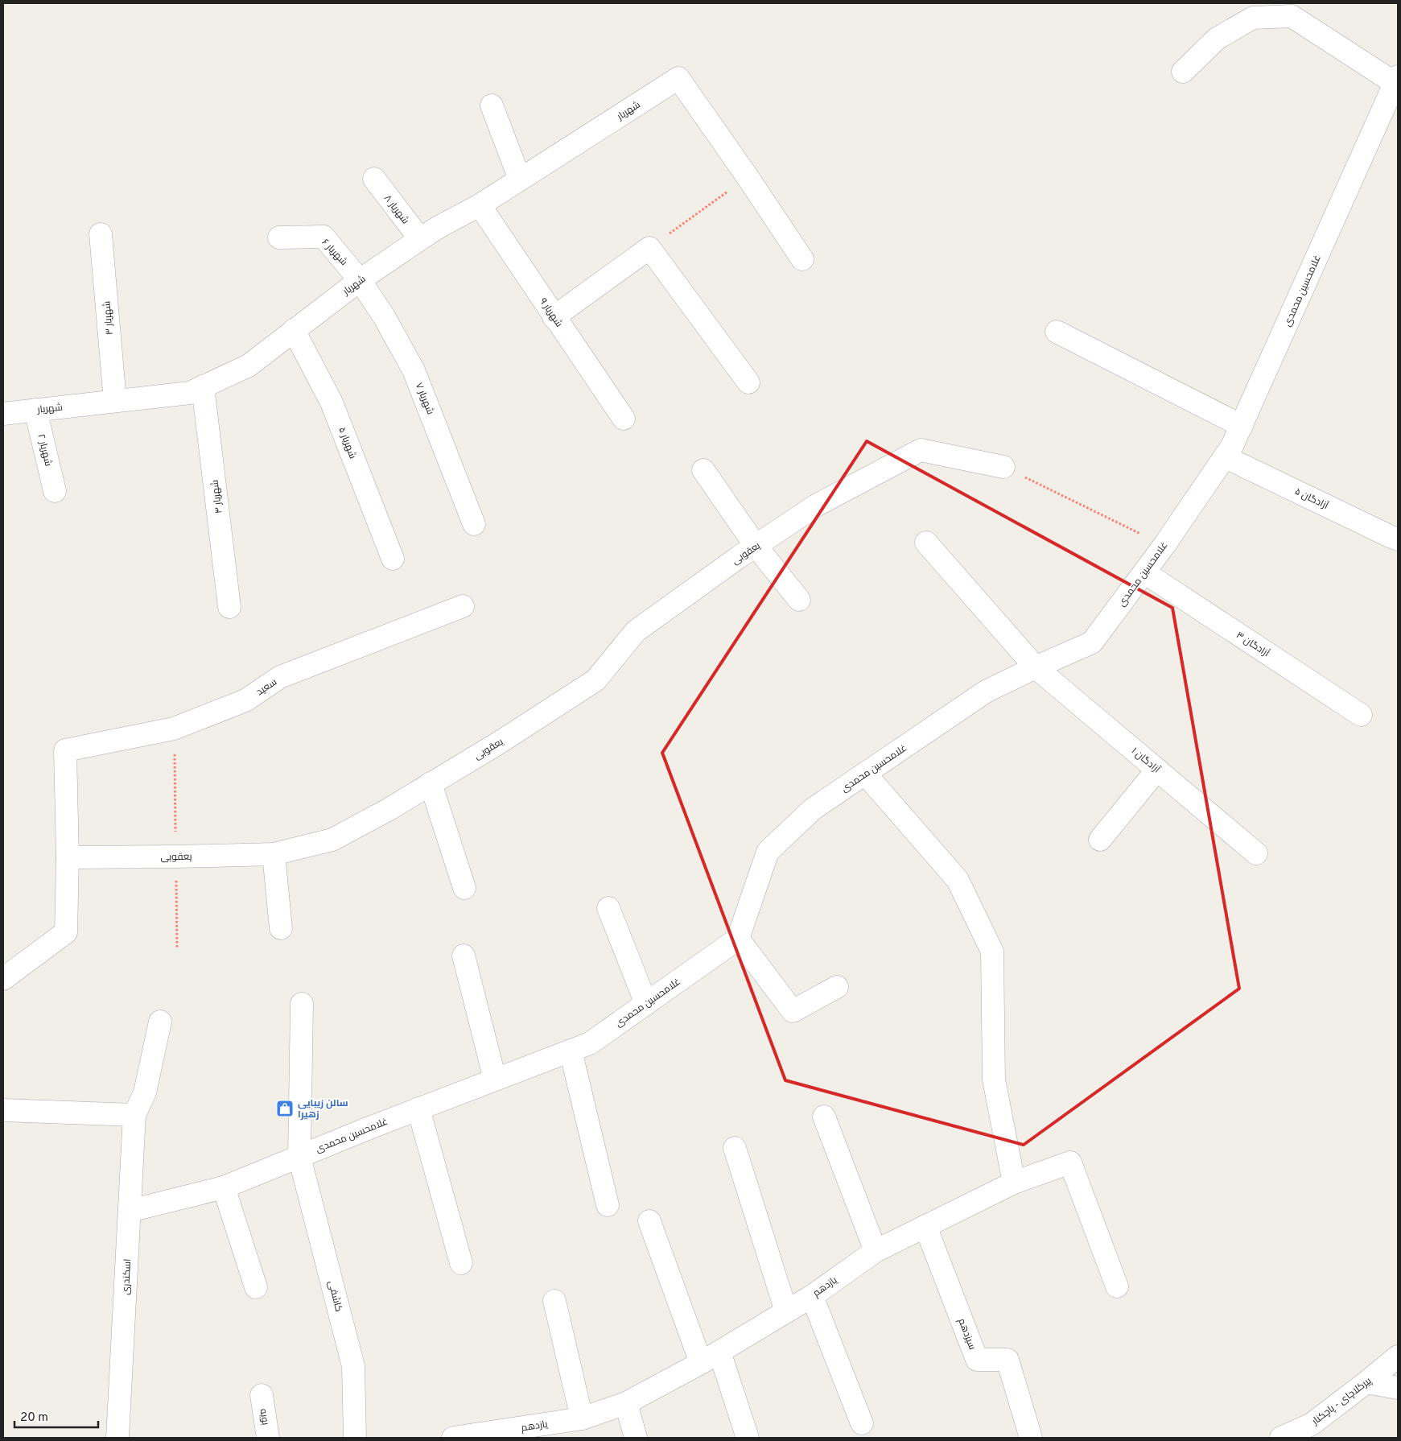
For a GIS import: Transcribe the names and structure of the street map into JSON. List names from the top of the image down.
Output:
{
  "streets": {
    "street": [
      "شهریار",
      "شهریار ۸",
      "شهریار ۶",
      "غلامحسین محمدی",
      "شهریار ۹",
      "شهریار ۳",
      "شهریار ۷",
      "شهریار ۵",
      "شهریار ۲",
      "شهریار ۴",
      "آزادگان ۵",
      "یعقوبی",
      "آزادگان ۳",
      "سعید",
      "آزادگان ۱",
      "اسکندری",
      "یازدهم",
      "کاشفی",
      "سیزدهم",
      "پیرکلاچای - پاچکنار",
      "بویه"
    ]
  },
  "crossings": [
    ["شهریار", "شهریار ۸"],
    ["شهریار", "شهریار ۶"],
    ["شهریار", "شهریار ۹"],
    ["شهریار", "شهریار ۳"],
    ["شهریار", "شهریار ۷"],
    ["شهریار", "شهریار ۵"],
    ["شهریار", "شهریار ۲"],
    ["شهریار", "شهریار ۴"],
    ["شهریار ۶", "شهریار ۷"],
    ["غلامحسین محمدی", "آزادگان ۵"],
    ["غلامحسین محمدی", "آزادگان ۳"],
    ["غلامحسین محمدی", "آزادگان ۱"],
    ["غلامحسین محمدی", "اسکندری"],
    ["غلامحسین محمدی", "کاشفی"],
    ["یعقوبی", "سعید"],
    ["یازدهم", "سیزدهم"]
  ],
  "places": {
    "shop": ["سالن زیبایی زهیرا"]
  },
  "scale_bar": "20 m"
}
